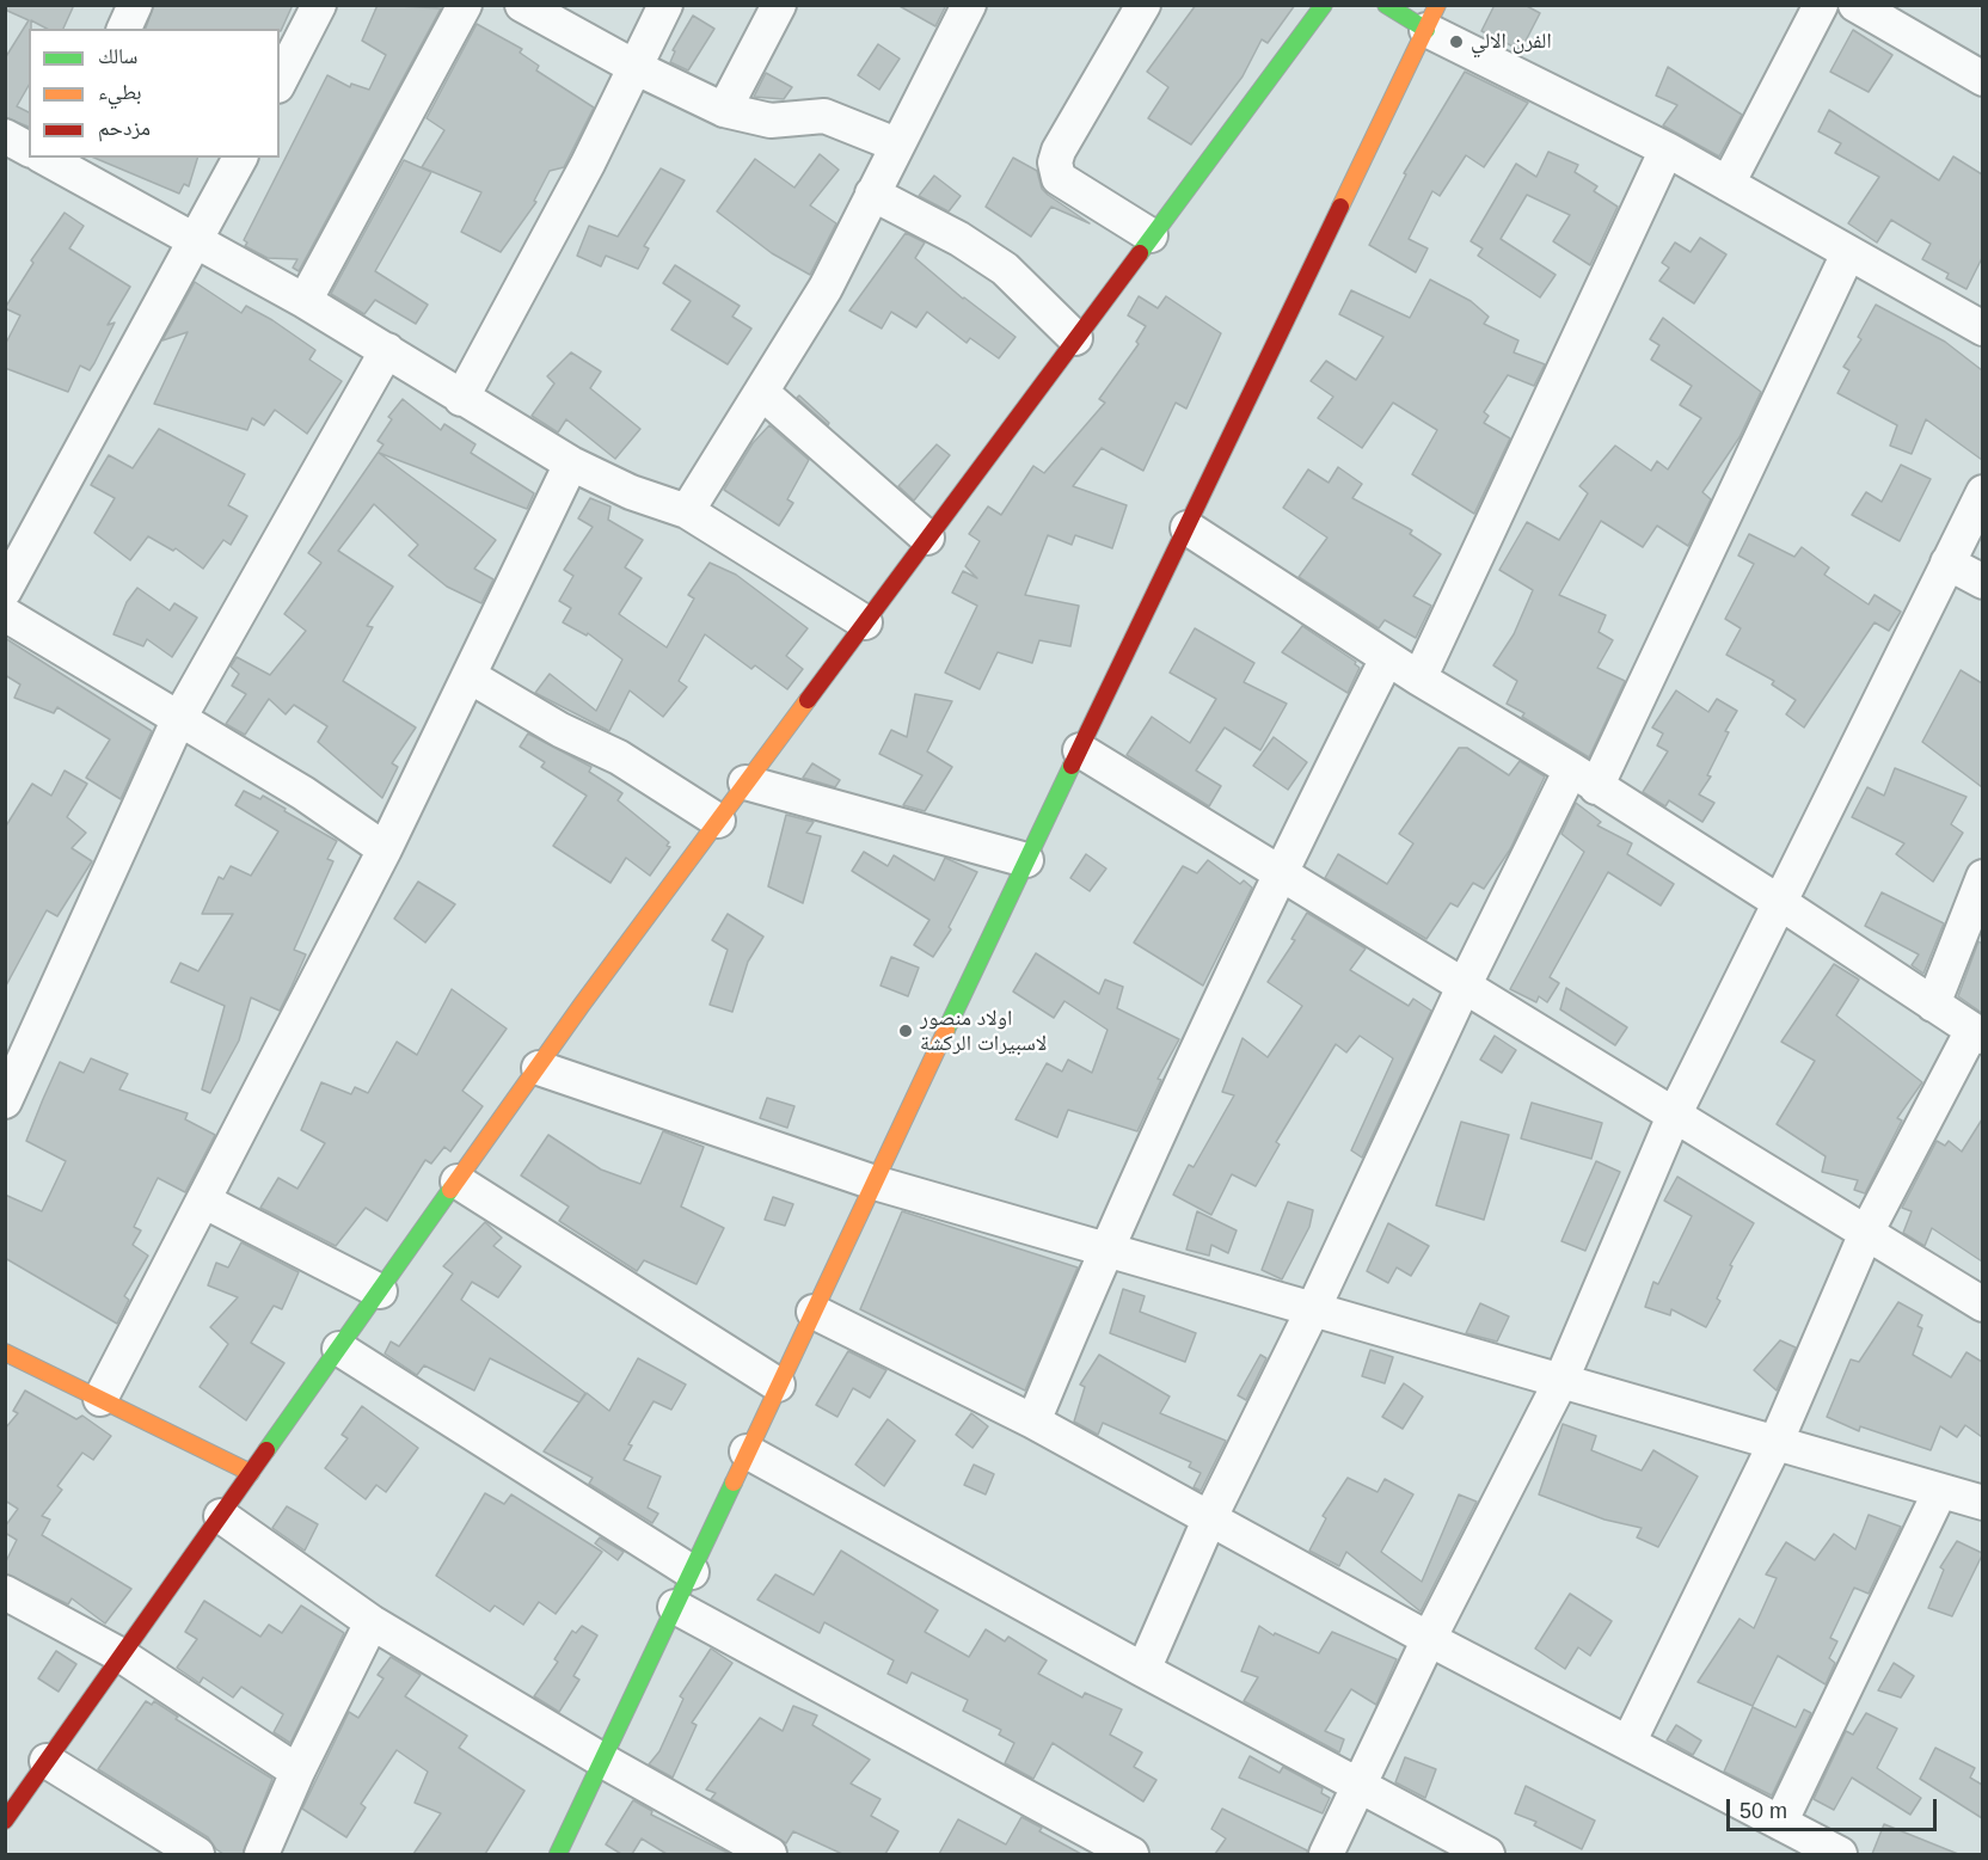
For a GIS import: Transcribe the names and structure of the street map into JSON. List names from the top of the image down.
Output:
{
  "places": ["الفرن الالي", "اولاد منصور لاسبيرات الركشة"],
  "legend": ["سالك", "بطيء", "مزدحم"],
  "scale_bar": "50 m"
}
